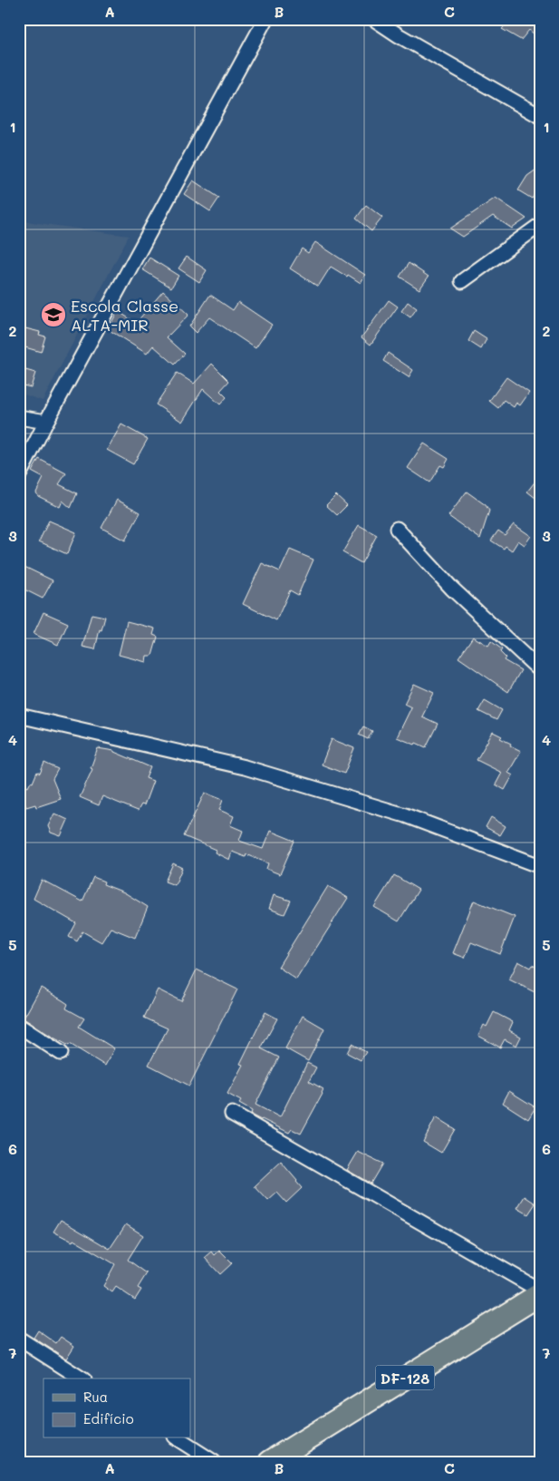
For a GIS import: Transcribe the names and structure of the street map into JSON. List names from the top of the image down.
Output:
{
  "streets": {
    "main road": ["DF-128"]
  },
  "places": {
    "school or university": ["Escola Classe ALTA-MIR"]
  },
  "legend": ["Rua", "Edifício"],
  "grid": {
    "columns": ["A", "B", "C"],
    "rows": [
      "1",
      "2",
      "3",
      "4",
      "5",
      "6",
      "7"
    ]
  }
}
